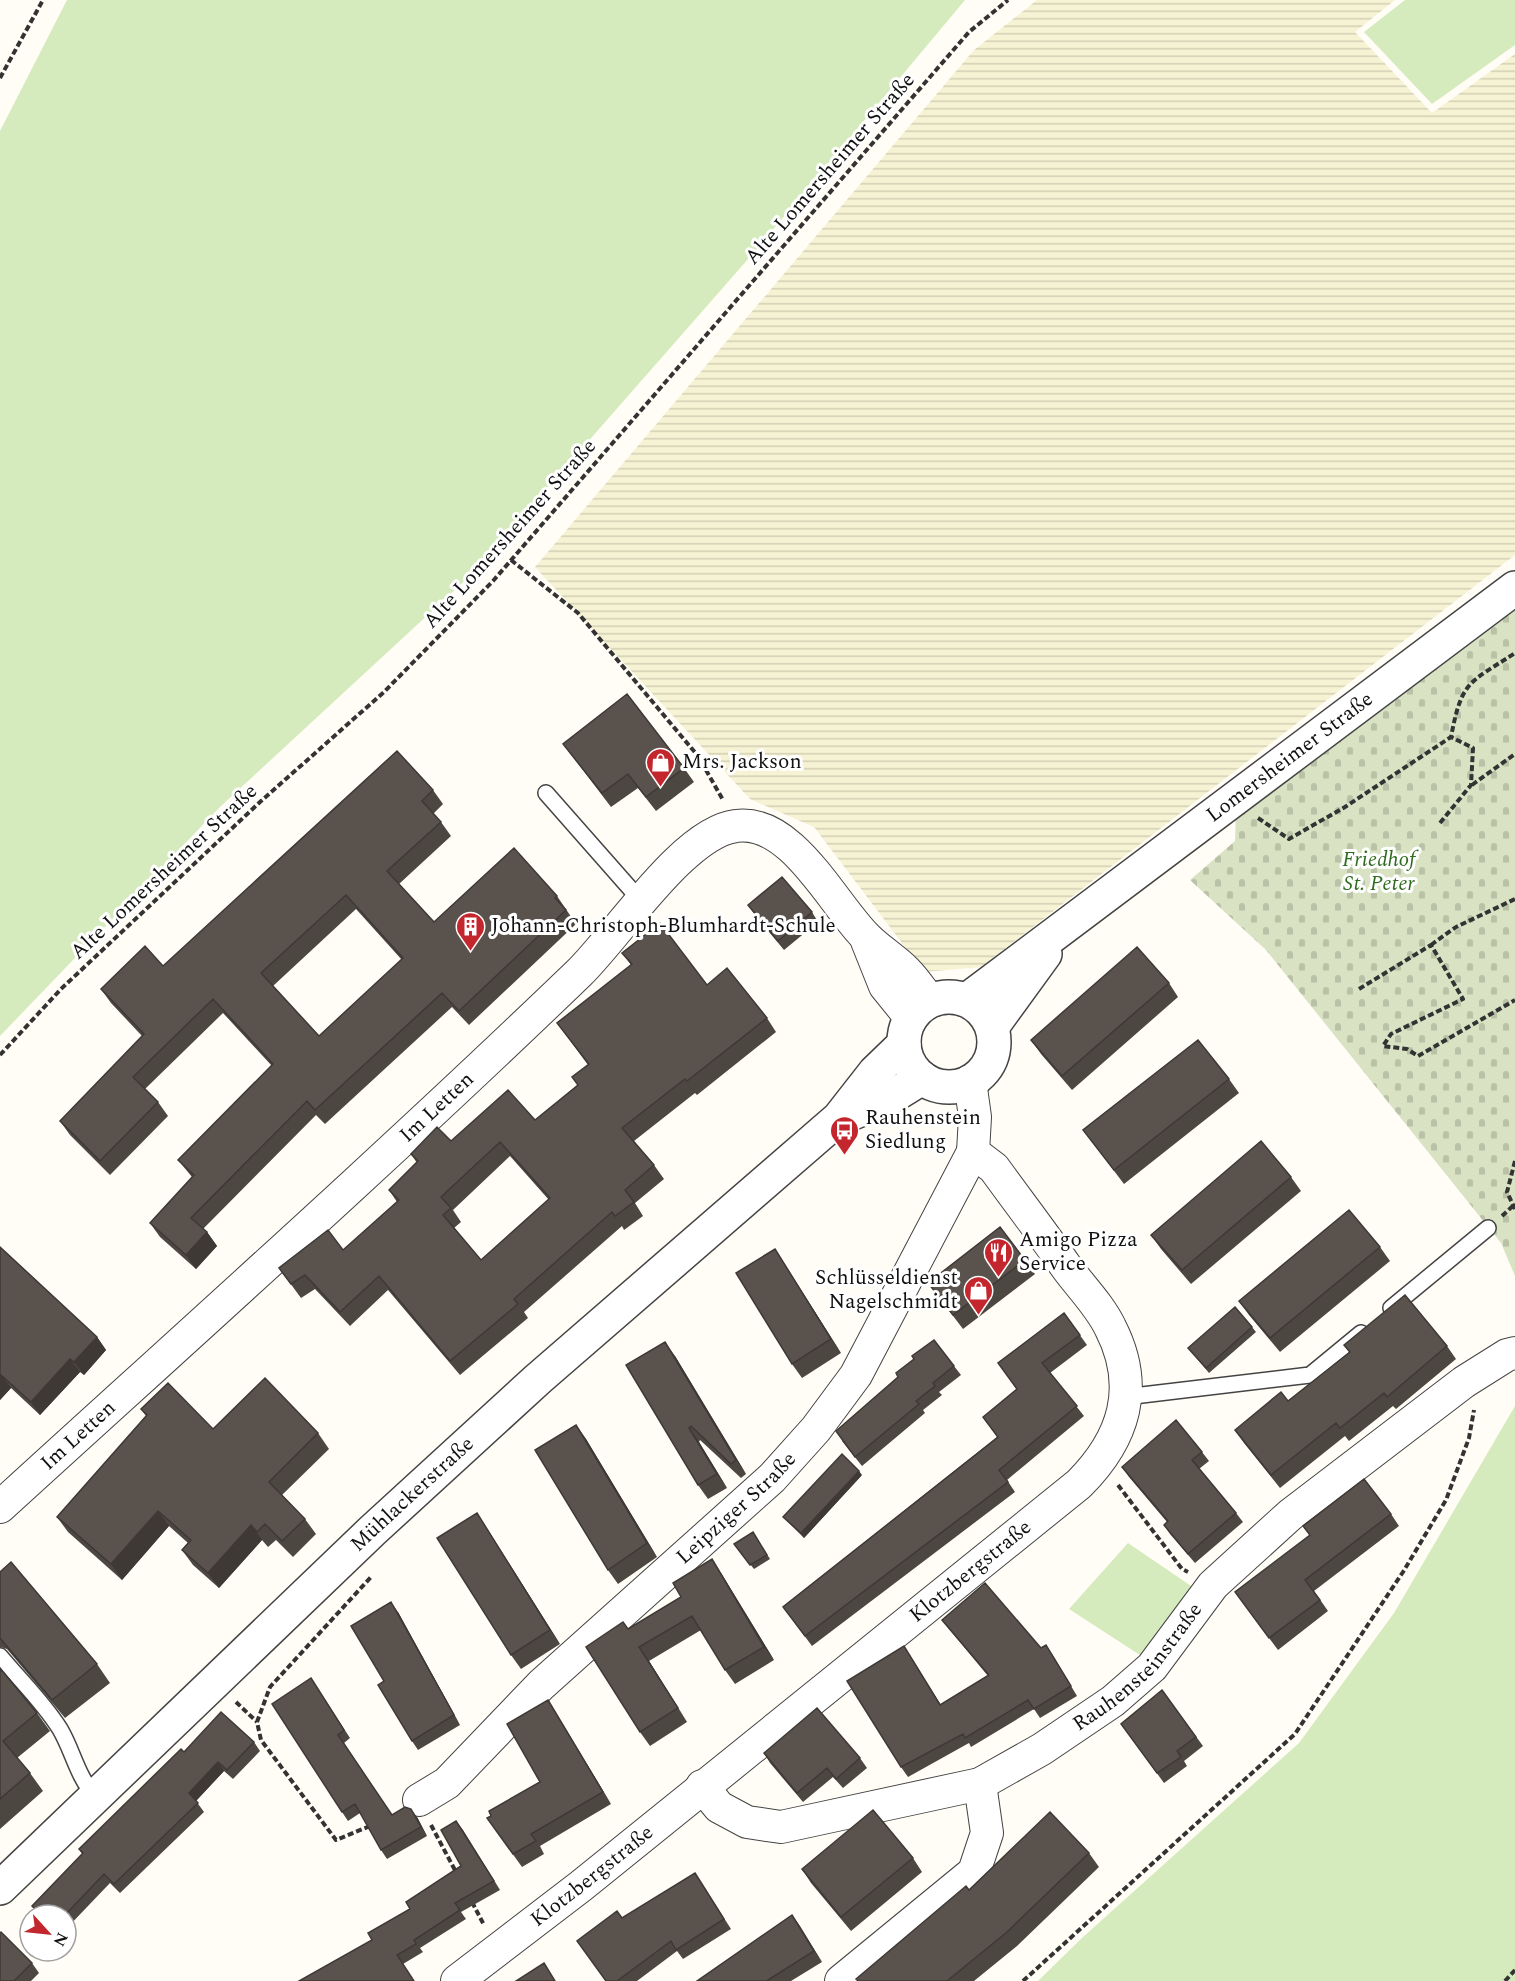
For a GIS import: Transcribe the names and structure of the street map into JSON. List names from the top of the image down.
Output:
{
  "streets": {
    "street": [
      "Lomersheimer Straße",
      "Im Letten",
      "Mühlackerstraße",
      "Leipziger Straße",
      "Klotzbergstraße",
      "Rauhensteinstraße"
    ],
    "path": ["Alte Lomersheimer Straße"]
  },
  "crossings": [
    ["Lomersheimer Straße", "Mühlackerstraße"],
    ["Leipziger Straße", "Klotzbergstraße"],
    ["Klotzbergstraße", "Rauhensteinstraße"]
  ],
  "parks": ["Friedhof St. Peter"],
  "places": {
    "shop": ["Mrs. Jackson", "Schlüsseldienst Nagelschmidt"],
    "building": ["Johann-Christoph-Blumhardt-Schule"],
    "bus stop": ["Rauhenstein Siedlung"],
    "restaurant": ["Amigo Pizza Service"]
  },
  "north": "bottom right"
}
